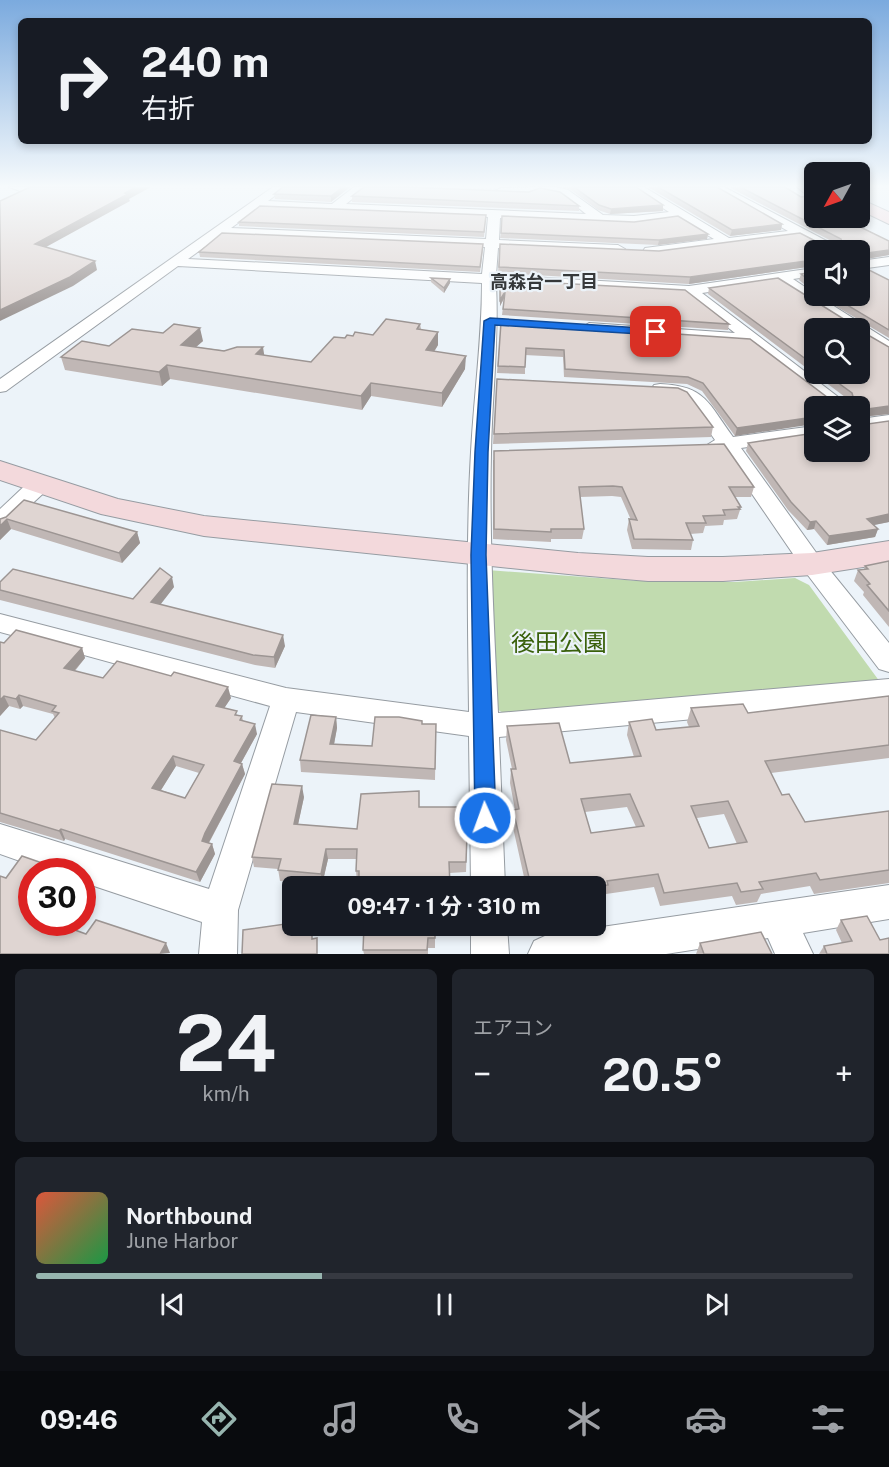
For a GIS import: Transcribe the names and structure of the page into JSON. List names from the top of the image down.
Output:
{
  "districts": ["高森台一丁目"],
  "parks": ["後田公園"],
  "north": "bottom left",
  "page": {
    "turn": ["240 m", "右折"],
    "limit": "30",
    "trip": "09:47 · 1 分 · 310 m",
    "tile": [
      ["24", "km/h"],
      "エアコン"
    ],
    "heat": ["−", "20.5°", "+"],
    "song": ["Northbound", "June Harbor"],
    "tabs": "09:46"
  }
}
